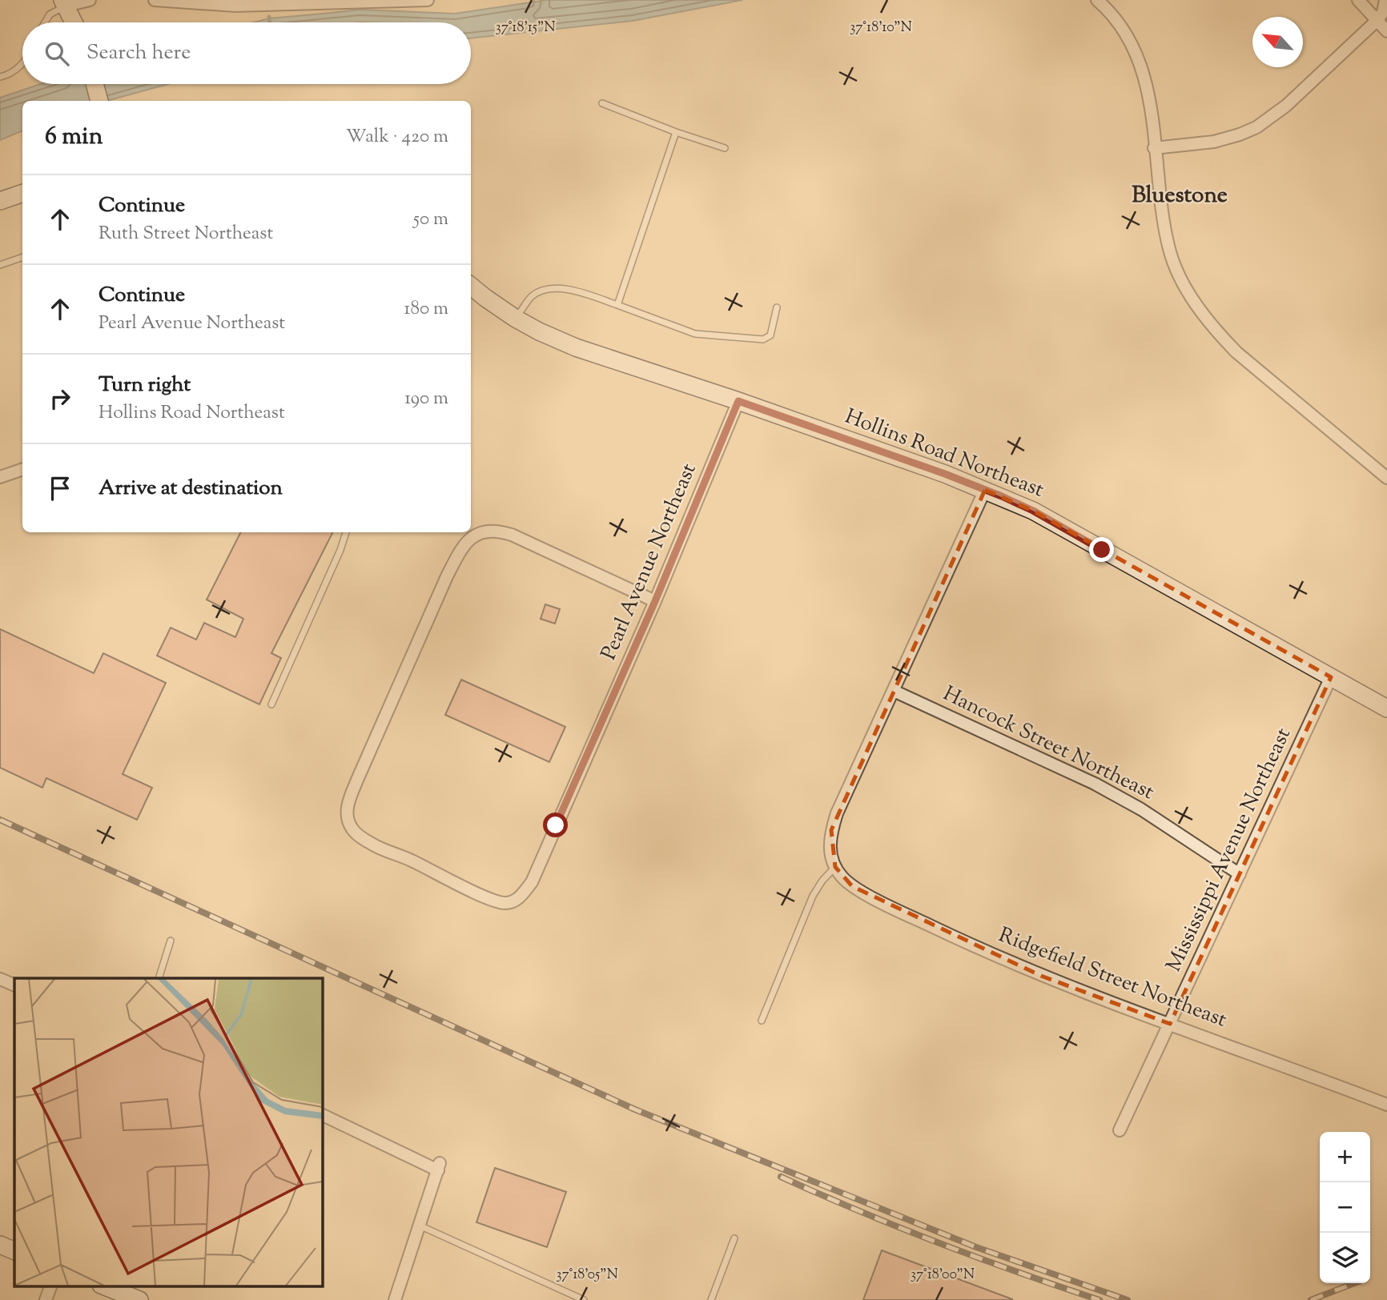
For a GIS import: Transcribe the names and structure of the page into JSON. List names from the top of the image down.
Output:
{
  "streets": {
    "main road": ["Hollins Road Northeast"],
    "street": [
      "Pearl Avenue Northeast",
      "Hancock Street Northeast",
      "Mississippi Avenue Northeast",
      "Ridgefield Street Northeast"
    ]
  },
  "crossings": [
    ["Hollins Road Northeast", "Pearl Avenue Northeast"],
    ["Hollins Road Northeast", "Mississippi Avenue Northeast"],
    ["Hancock Street Northeast", "Mississippi Avenue Northeast"],
    ["Mississippi Avenue Northeast", "Ridgefield Street Northeast"]
  ],
  "districts": ["Bluestone"],
  "north": "top left",
  "page": {
    "search": "Search here",
    "heading": ["6 min", "Walk · 420 m"],
    "list": [
      ["Continue", "Ruth Street Northeast", "50 m"],
      ["Continue", "Pearl Avenue Northeast", "180 m"],
      ["Turn right", "Hollins Road Northeast", "190 m"],
      "Arrive at destination"
    ],
    "map_buttons": ["+", "−"]
  },
  "coordinates": [
    "37°18'15\"N",
    "37°18'10\"N",
    "37°18'05\"N",
    "37°18'00\"N"
  ]
}
